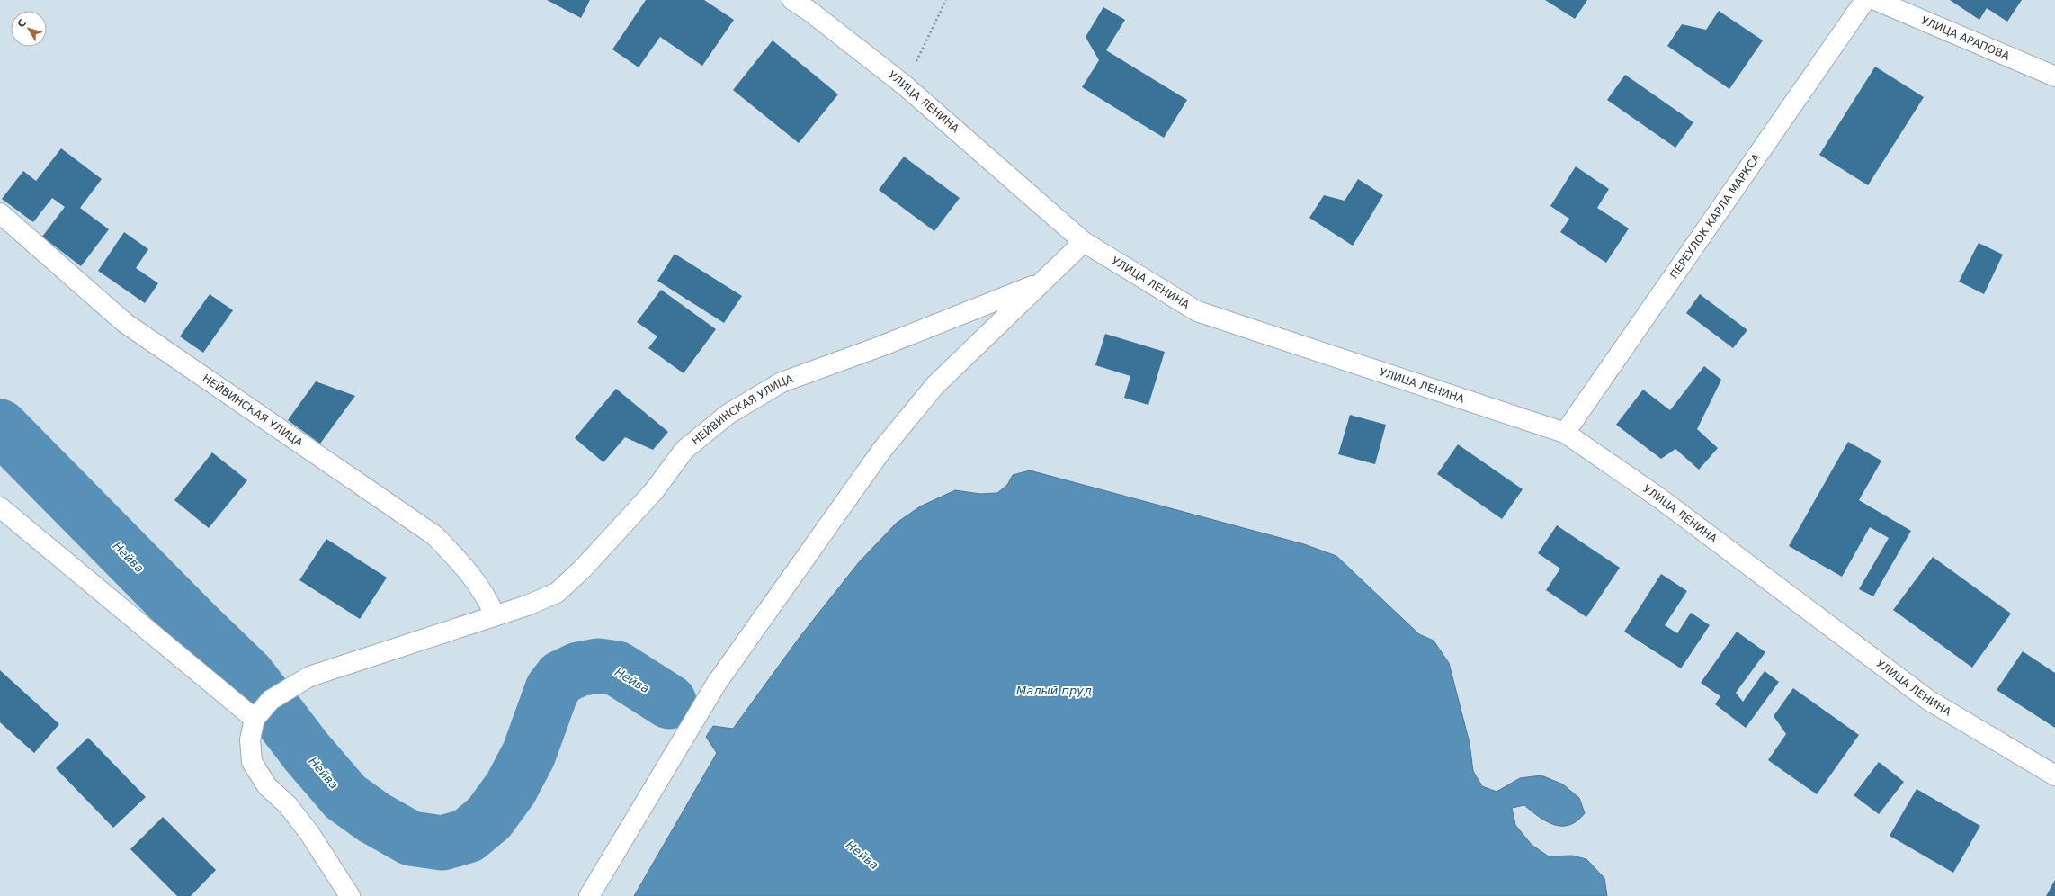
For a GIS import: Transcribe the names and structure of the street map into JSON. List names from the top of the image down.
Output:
{
  "streets": {
    "street": [
      "УЛИЦА АРАПОВА",
      "УЛИЦА ЛЕНИНА",
      "ПЕРЕУЛОК КАРЛА МАРКСА",
      "НЕЙВИНСКАЯ УЛИЦА"
    ]
  },
  "crossings": [
    ["УЛИЦА ЛЕНИНА", "ПЕРЕУЛОК КАРЛА МАРКСА"]
  ],
  "water": ["Нейва", "Малый пруд"],
  "north": "top left"
}
